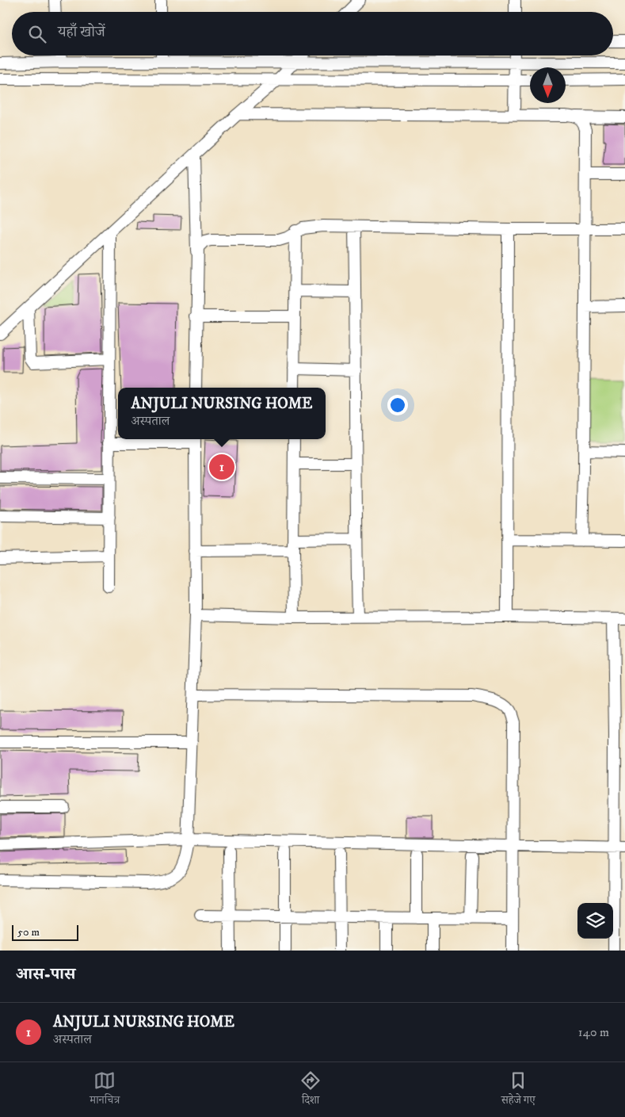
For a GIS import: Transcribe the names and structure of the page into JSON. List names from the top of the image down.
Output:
{
  "scale_bar": "50 m",
  "north": "bottom",
  "page": {
    "search": "यहाँ खोजें",
    "popup": ["ANJULI NURSING HOME", "अस्पताल"],
    "pins": "1",
    "scale": "50 m",
    "heading": "आस-पास",
    "list": [
      {
        "mark": "1",
        "name": "ANJULI NURSING HOME",
        "note": "अस्पताल",
        "value": "140 m"
      }
    ],
    "nav": ["मानचित्र", "दिशा", "सहेजे गए"]
  }
}
